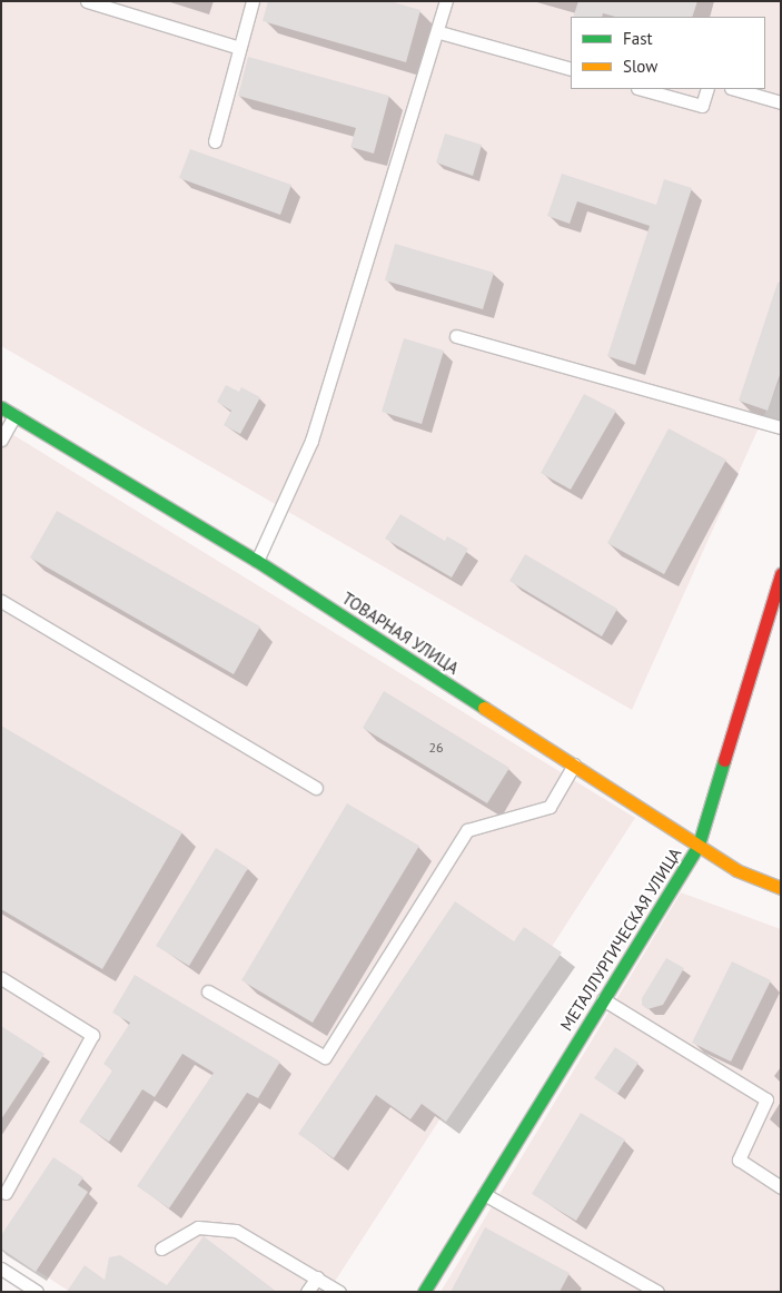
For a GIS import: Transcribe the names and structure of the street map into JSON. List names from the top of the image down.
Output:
{
  "streets": {
    "street": ["ТОВАРНАЯ УЛИЦА", "МЕТАЛЛУРГИЧЕСКАЯ УЛИЦА"]
  },
  "crossings": [
    ["ТОВАРНАЯ УЛИЦА", "МЕТАЛЛУРГИЧЕСКАЯ УЛИЦА"]
  ],
  "house_numbers": ["26"],
  "legend": ["Fast", "Slow"]
}
